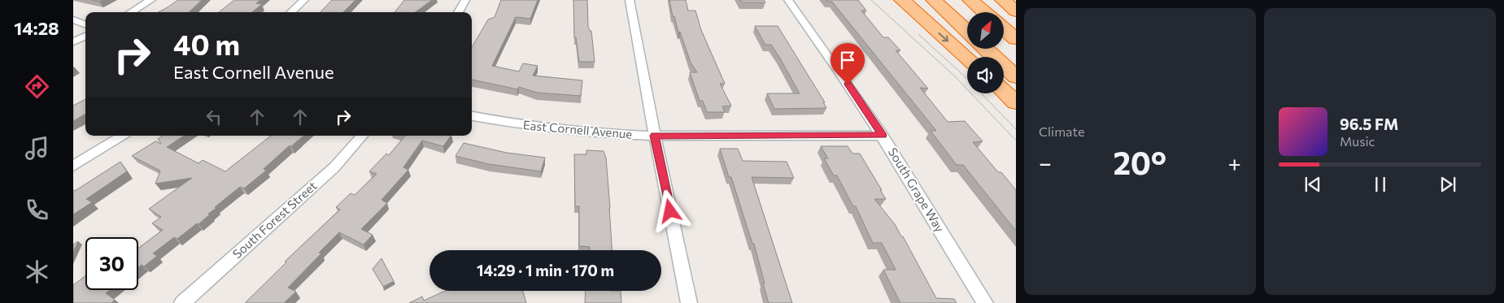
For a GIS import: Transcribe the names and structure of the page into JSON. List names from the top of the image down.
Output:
{
  "streets": {
    "street": ["East Cornell Avenue", "South Grape Way", "South Forest Street"]
  },
  "crossings": [
    ["East Cornell Avenue", "South Grape Way"]
  ],
  "north": "top right",
  "page": {
    "tabs": "14:28",
    "tile": "Climate",
    "turn": ["40 m", "East Cornell Avenue"],
    "song": ["96.5 FM", "Music"],
    "heat": ["−", "20°", "+"],
    "limit": "30",
    "trip": "14:29 · 1 min · 170 m"
  }
}
